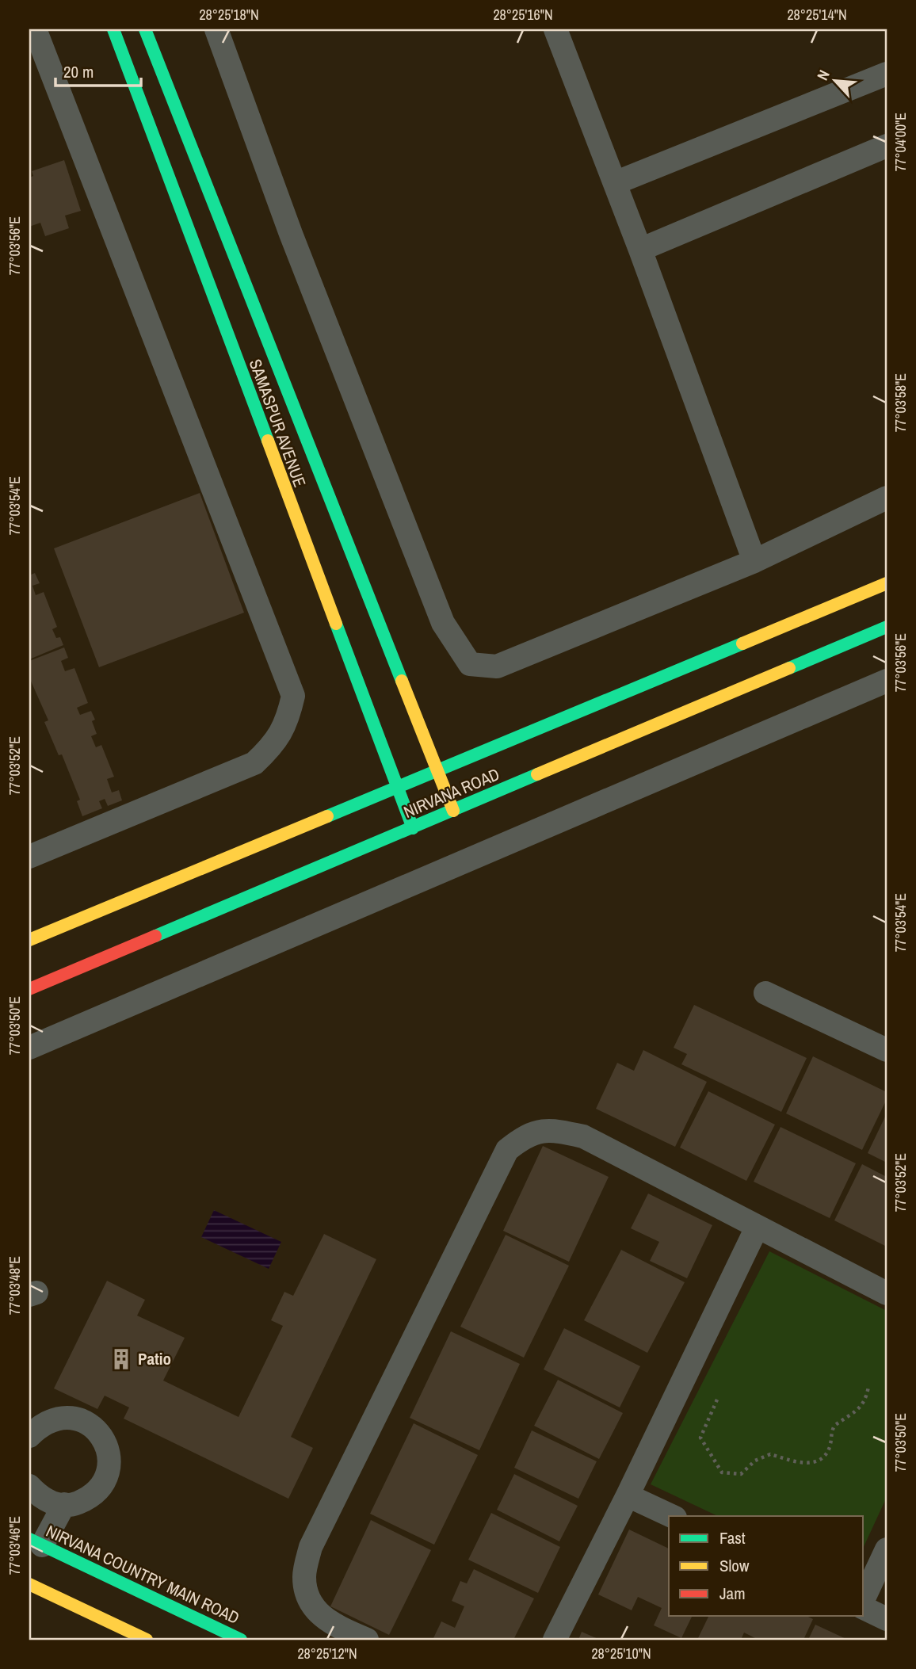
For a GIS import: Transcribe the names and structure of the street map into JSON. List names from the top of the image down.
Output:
{
  "streets": {
    "main road": ["SAMASPUR AVENUE", "NIRVANA ROAD", "NIRVANA COUNTRY MAIN ROAD"]
  },
  "crossings": [
    ["SAMASPUR AVENUE", "NIRVANA ROAD"]
  ],
  "places": {
    "building": ["Patio"]
  },
  "legend": ["Fast", "Slow", "Jam"],
  "scale_bar": "20 m",
  "north": "top left",
  "coordinates": [
    "28°25'18\"N",
    "28°25'16\"N",
    "28°25'14\"N",
    "77°04'00\"E",
    "77°03'56\"E",
    "77°03'58\"E",
    "77°03'54\"E",
    "77°03'52\"E",
    "77°03'50\"E",
    "77°03'48\"E",
    "77°03'46\"E",
    "28°25'12\"N",
    "28°25'10\"N"
  ]
}
